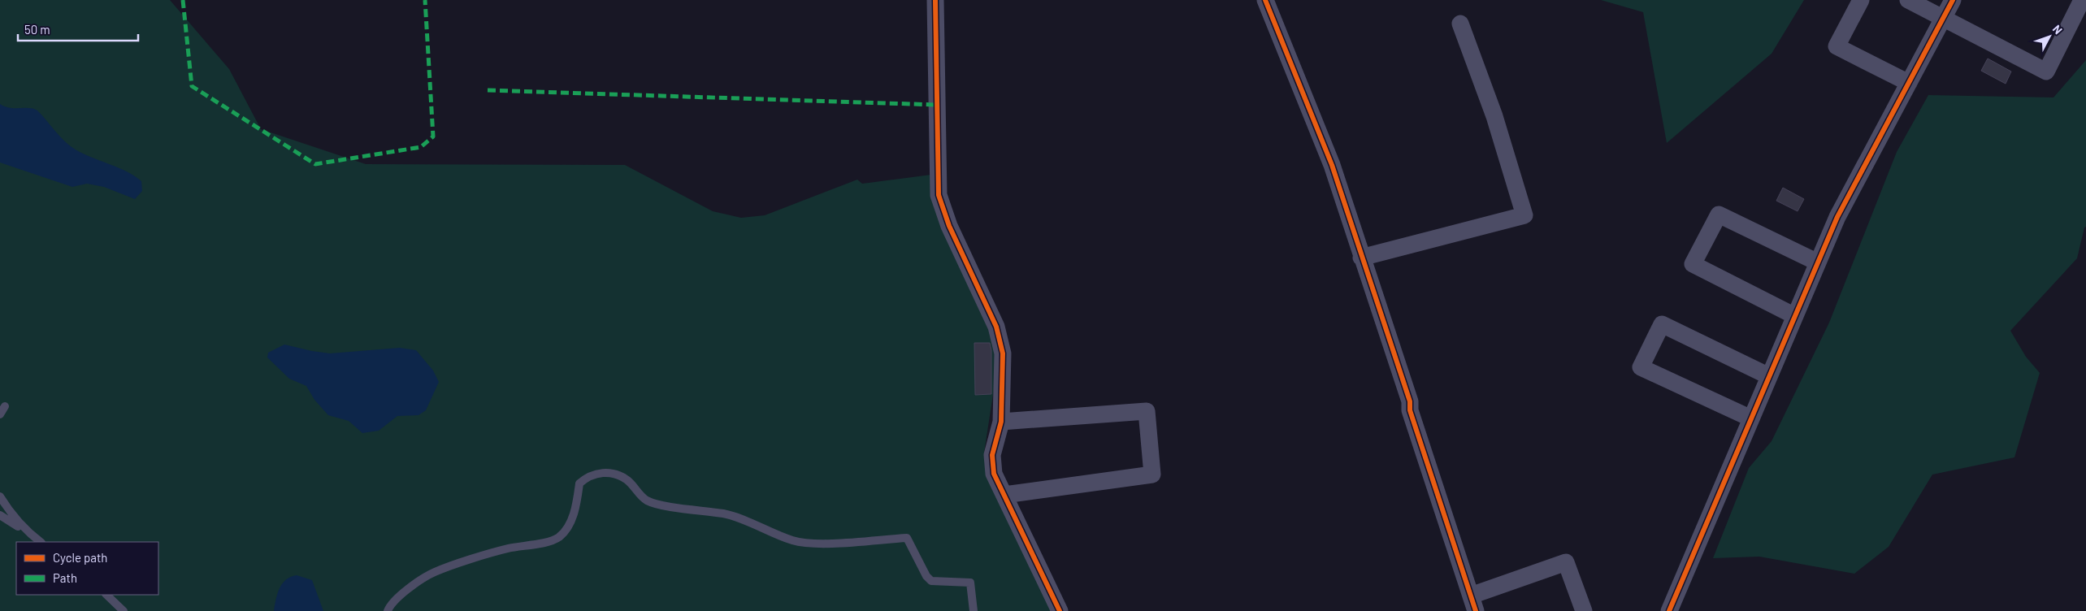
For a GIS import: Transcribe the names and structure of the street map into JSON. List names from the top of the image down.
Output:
{
  "legend": ["Cycle path", "Path"],
  "scale_bar": "50 m",
  "north": "top right"
}
